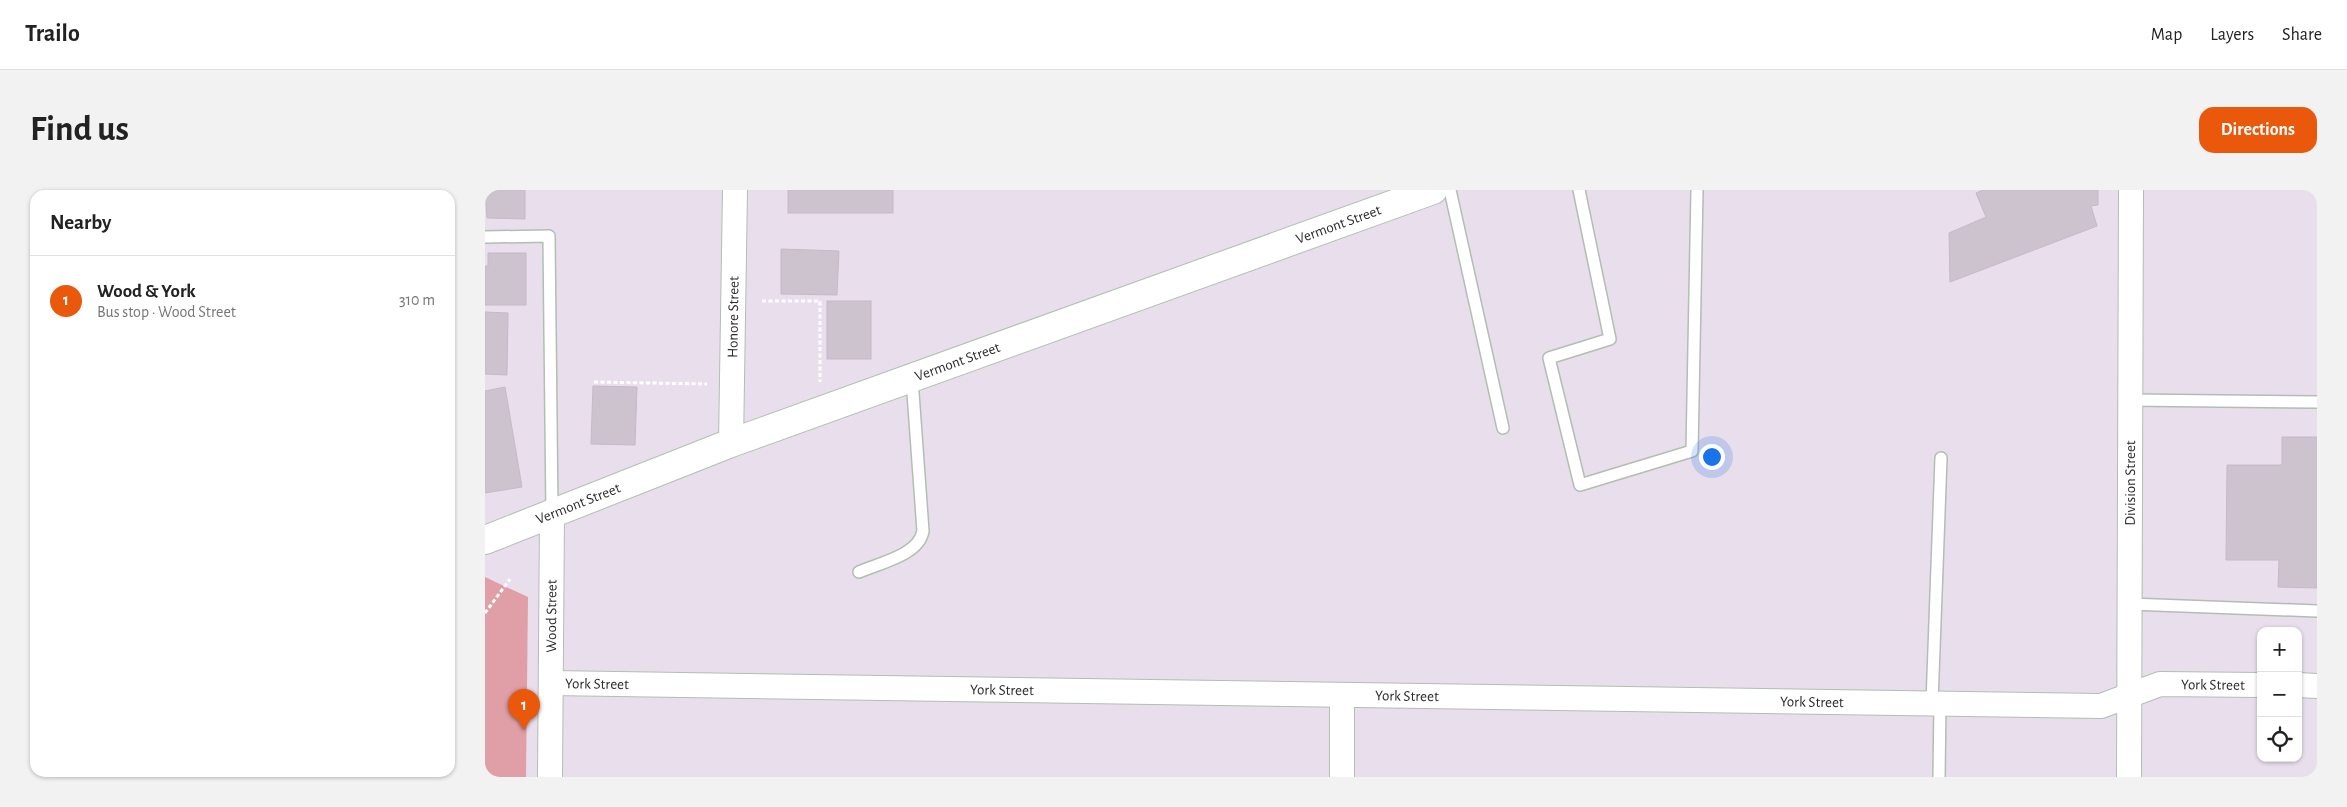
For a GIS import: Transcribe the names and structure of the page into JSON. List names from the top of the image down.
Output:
{
  "streets": {
    "street": [
      "Vermont Street",
      "Honore Street",
      "Division Street",
      "Wood Street",
      "York Street"
    ]
  },
  "crossings": [
    ["Vermont Street", "Honore Street"],
    ["Vermont Street", "Wood Street"],
    ["Division Street", "York Street"],
    ["Wood Street", "York Street"]
  ],
  "page": {
    "header": "Trailo",
    "nav": ["Map", "Layers", "Share"],
    "buttons": "Directions",
    "title": "Find us",
    "heading": "Nearby",
    "list": [
      {
        "mark": "1",
        "name": "Wood & York",
        "note": "Bus stop · Wood Street",
        "value": "310 m"
      }
    ],
    "map_buttons": ["+", "−"],
    "pins": "1"
  }
}
